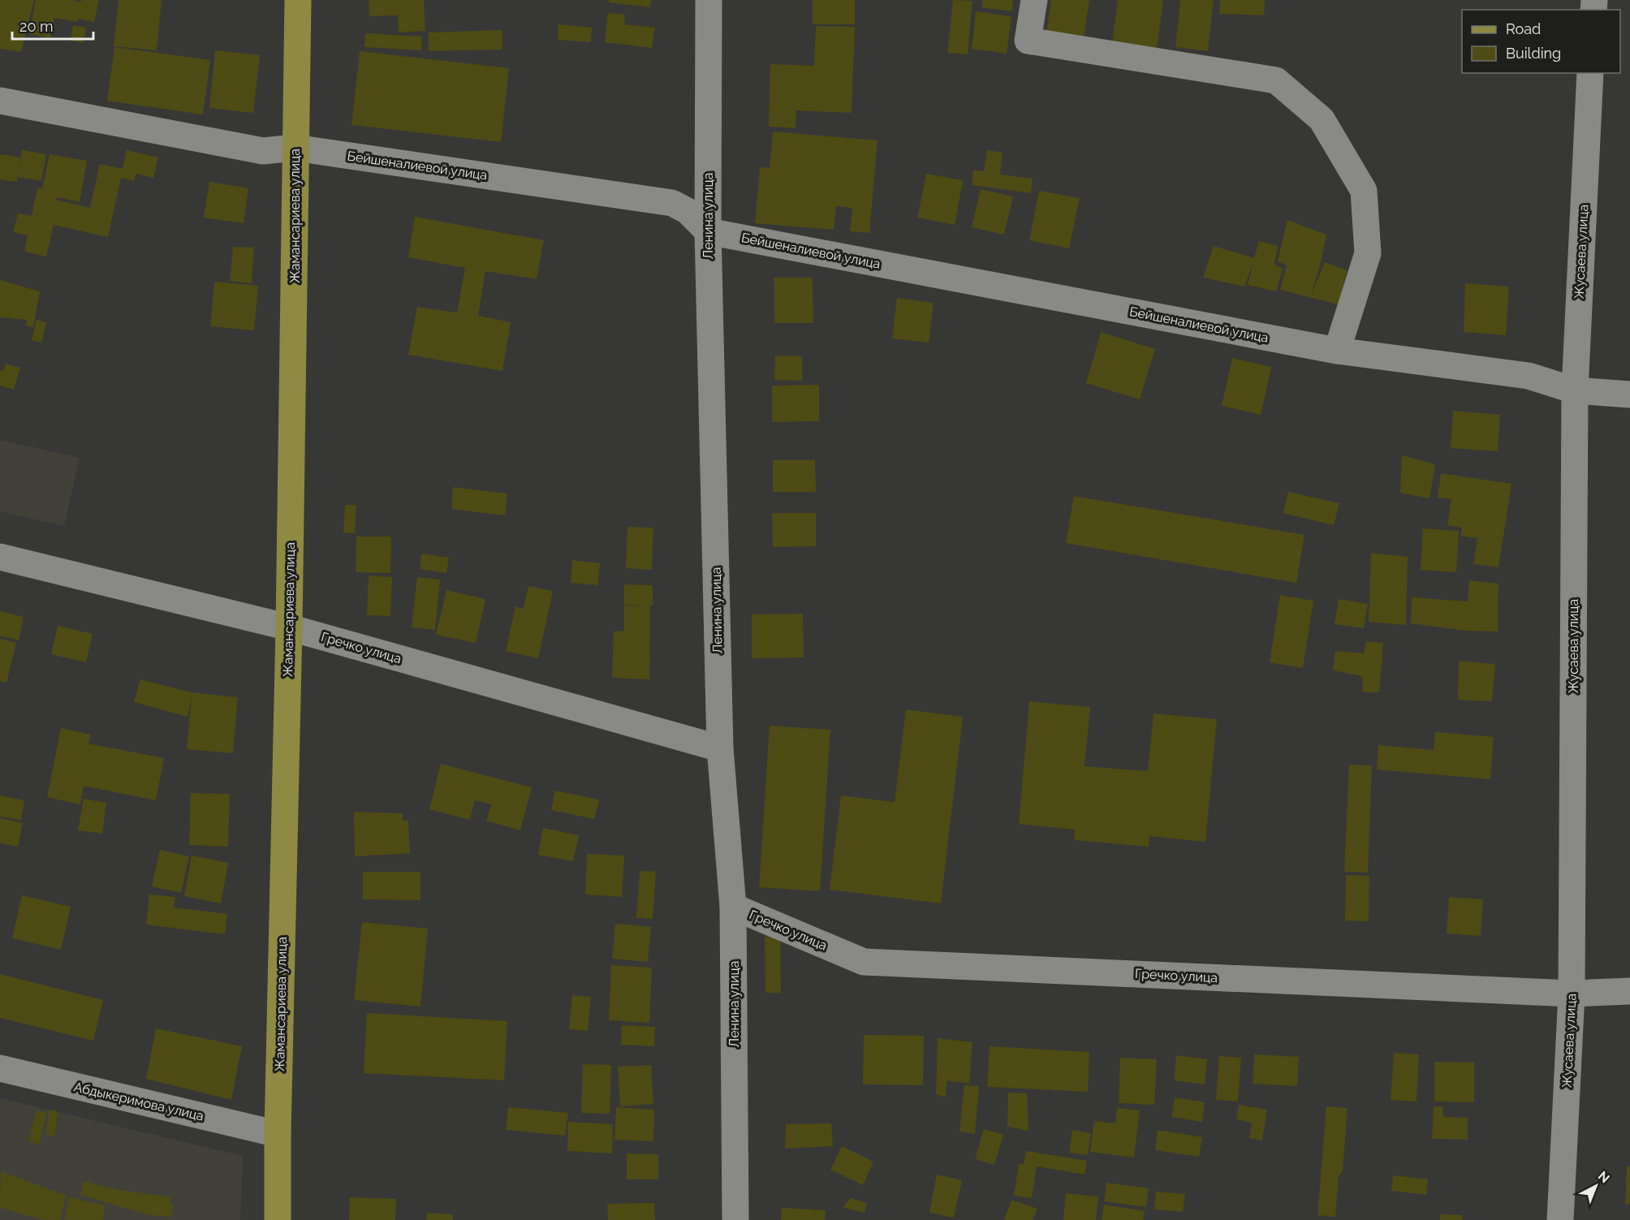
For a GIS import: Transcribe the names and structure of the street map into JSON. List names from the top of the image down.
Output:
{
  "streets": {
    "main road": ["Жамансариева улица"],
    "street": [
      "Бейшеналиевой улица",
      "Ленина улица",
      "Жусаева улица",
      "Гречко улица",
      "Абдыкеримова улица"
    ]
  },
  "crossings": [
    ["Бейшеналиевой улица", "Жамансариева улица"],
    ["Бейшеналиевой улица", "Ленина улица"],
    ["Бейшеналиевой улица", "Жусаева улица"],
    ["Жамансариева улица", "Гречко улица"],
    ["Жамансариева улица", "Абдыкеримова улица"],
    ["Ленина улица", "Гречко улица"],
    ["Жусаева улица", "Гречко улица"]
  ],
  "legend": ["Road", "Building"],
  "scale_bar": "20 m",
  "north": "top right"
}
